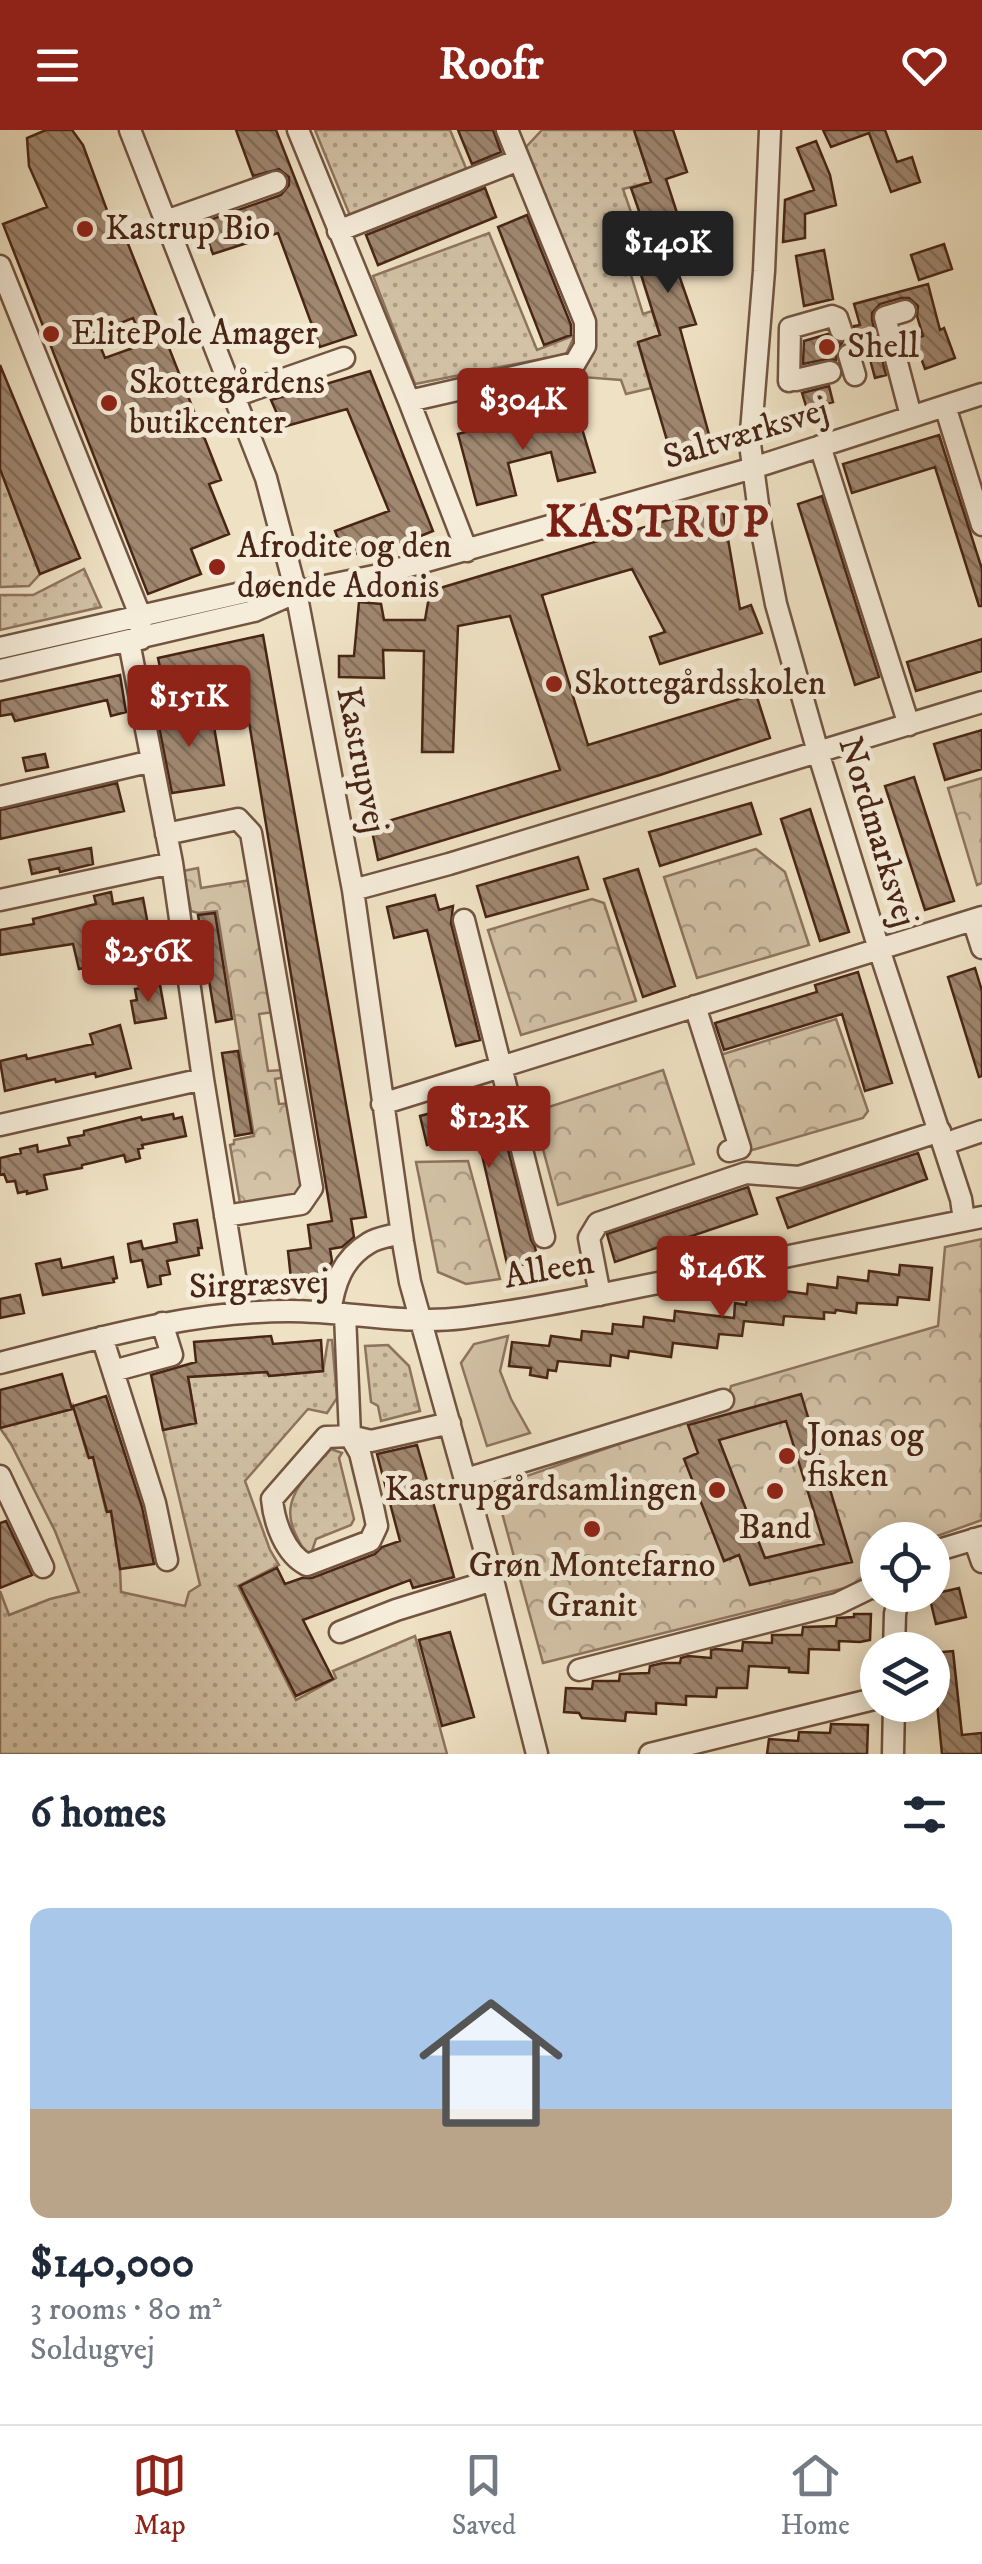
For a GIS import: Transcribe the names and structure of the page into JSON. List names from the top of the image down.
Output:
{
  "streets": {
    "street": [
      "Saltværksvej",
      "Kastrupvej",
      "Nordmarksvej",
      "Alleen",
      "Sirgræsvej"
    ]
  },
  "crossings": [
    ["Saltværksvej", "Kastrupvej"],
    ["Saltværksvej", "Nordmarksvej"],
    ["Kastrupvej", "Alleen"],
    ["Kastrupvej", "Sirgræsvej"],
    ["Nordmarksvej", "Alleen"],
    ["Alleen", "Sirgræsvej"]
  ],
  "districts": ["KASTRUP"],
  "places": [
    "Kastrup Bio",
    "ElitePole Amager",
    "Shell",
    "Skottegårdens butikcenter",
    "Afrodite og den døende Adonis",
    "Skottegårdsskolen",
    "Jonas og fisken",
    "Kastrupgårdsamlingen",
    "Band",
    "Grøn Montefarno Granit"
  ],
  "page": {
    "header": "Roofr",
    "price": [
      "$140K",
      "$304K",
      "$151K",
      "$256K",
      "$123K",
      "$146K"
    ],
    "heading": "6 homes",
    "list": [
      {
        "name": "$140,000",
        "note": "3 rooms · 80 m² · Soldugvej"
      }
    ],
    "tabs": ["Map", "Saved", "Home"]
  }
}
